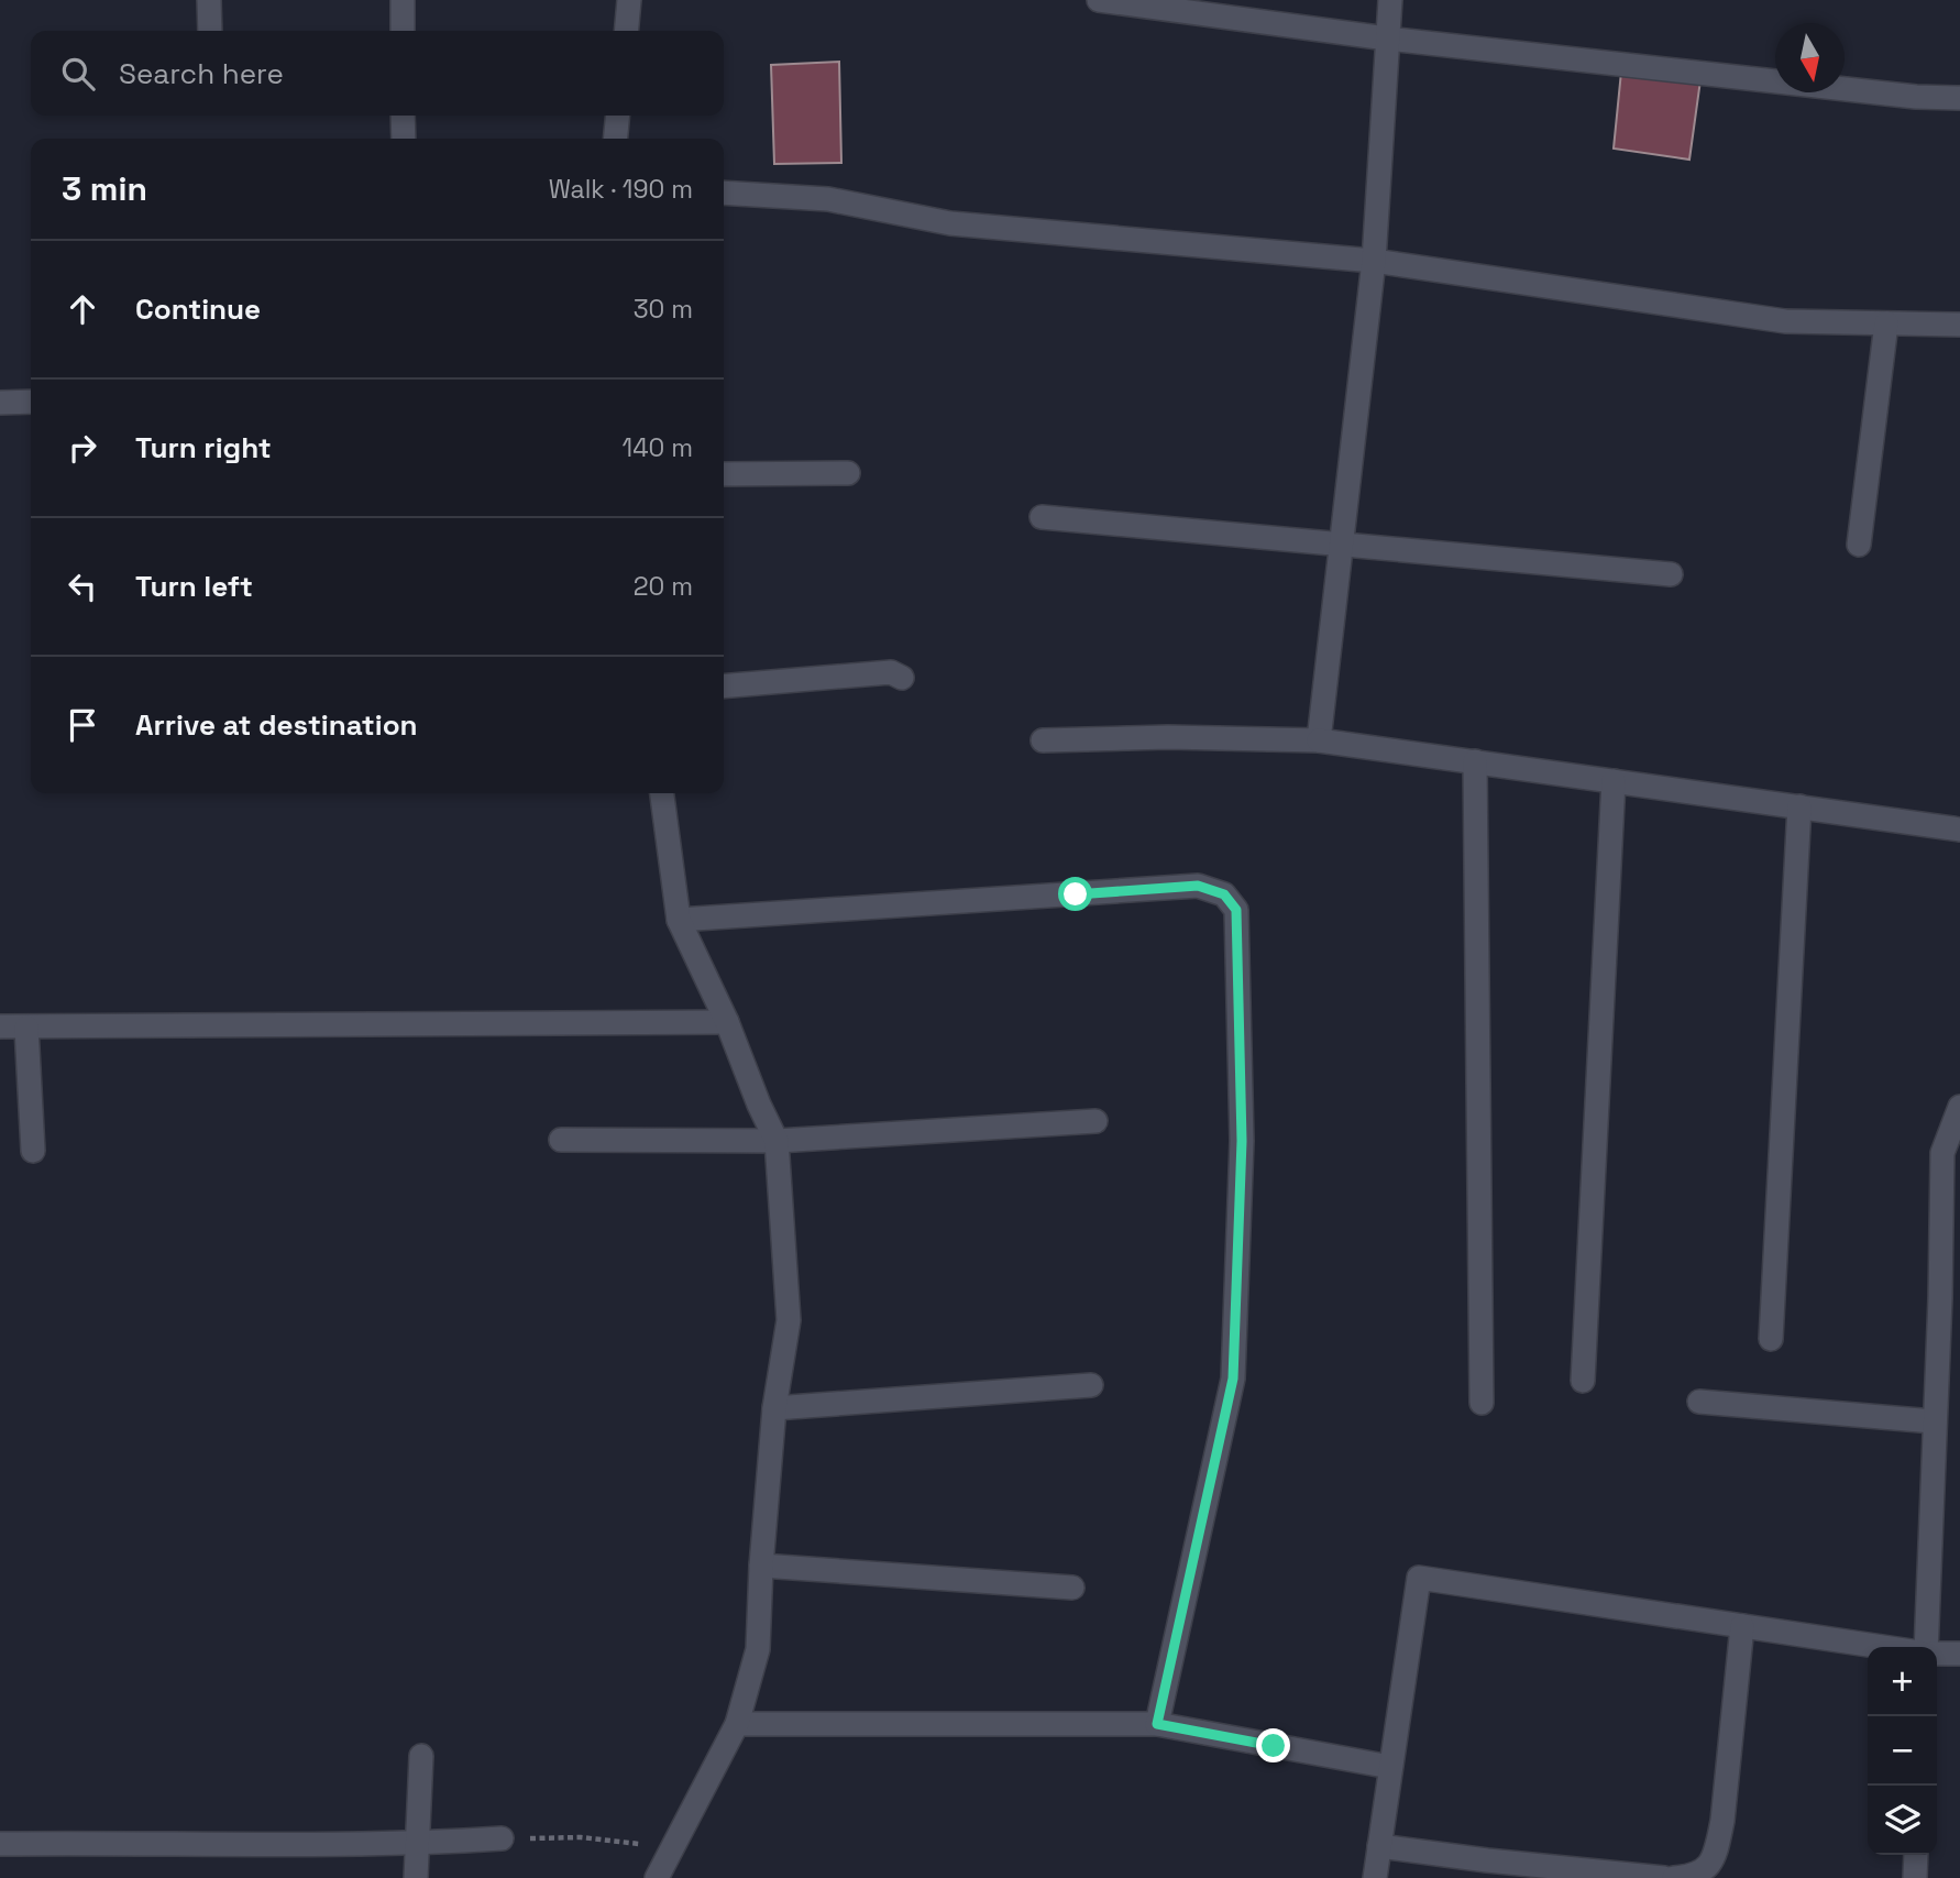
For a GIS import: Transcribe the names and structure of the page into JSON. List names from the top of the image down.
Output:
{
  "north": "bottom",
  "page": {
    "search": "Search here",
    "heading": ["3 min", "Walk · 190 m"],
    "list": [
      ["Continue", "30 m"],
      ["Turn right", "140 m"],
      ["Turn left", "20 m"],
      "Arrive at destination"
    ],
    "map_buttons": ["+", "−"]
  }
}
